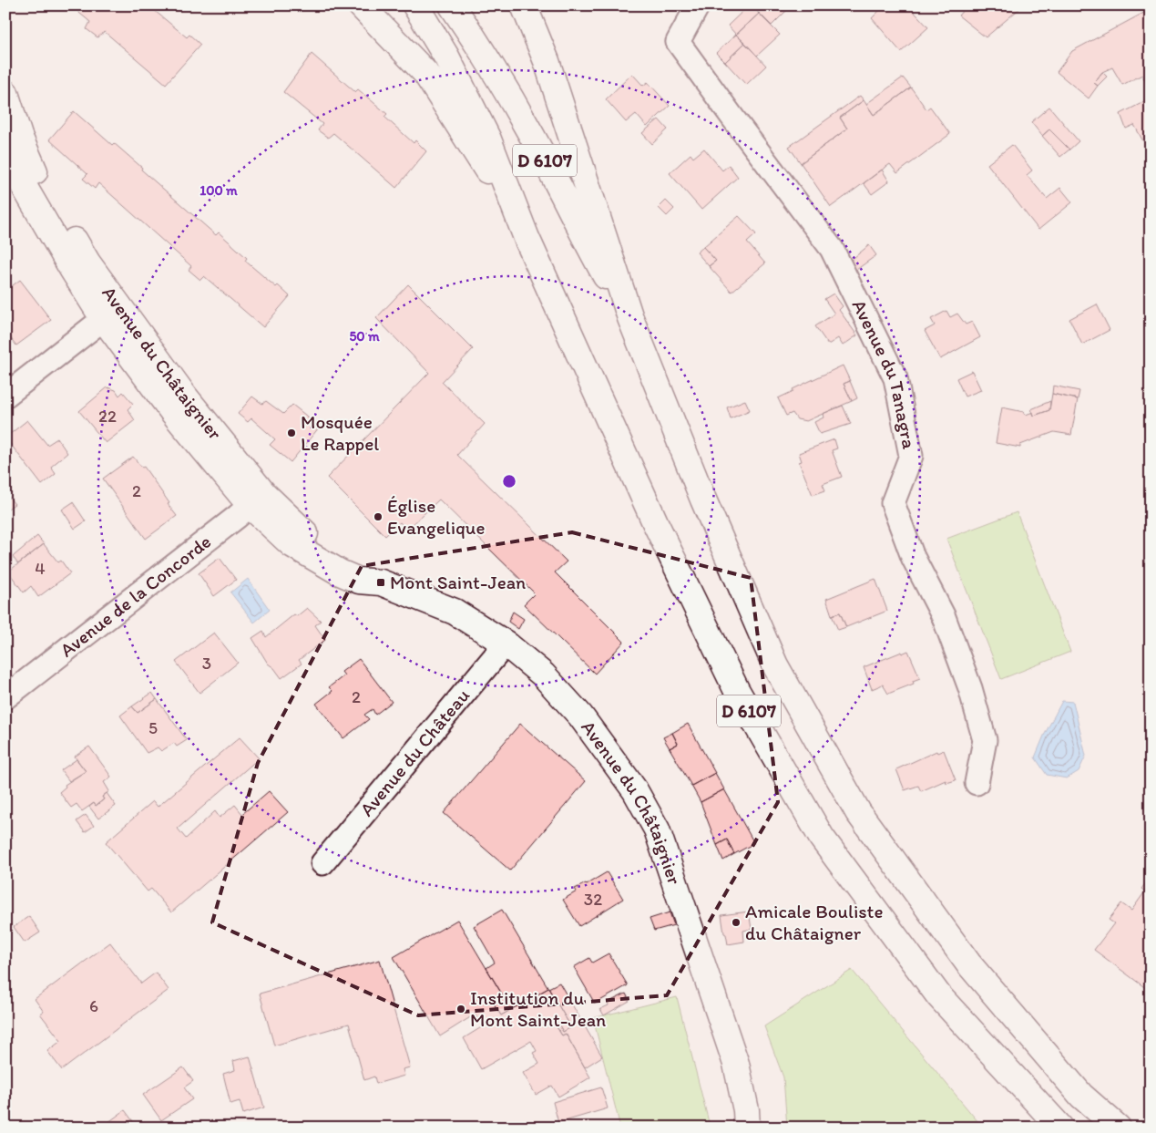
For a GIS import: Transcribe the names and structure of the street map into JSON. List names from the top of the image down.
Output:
{
  "streets": {
    "main road": ["D 6107", "Avenue du Châtaignier"],
    "street": ["Avenue du Tanagra", "Avenue de la Concorde", "Avenue du Château"]
  },
  "crossings": [
    ["Avenue du Châtaignier", "Avenue de la Concorde"],
    ["Avenue du Châtaignier", "Avenue du Château"]
  ],
  "places": {
    "other": [
      "Mosquée Le Rappel",
      "Église Evangelique",
      "Amicale Bouliste du Châtaigner",
      "Institution du Mont Saint-Jean"
    ],
    "transit": ["Mont Saint-Jean"]
  },
  "house_numbers": [
    "22",
    "2",
    "4",
    "3",
    "2",
    "5",
    "32",
    "6"
  ],
  "rings": ["100 m", "50 m"]
}
